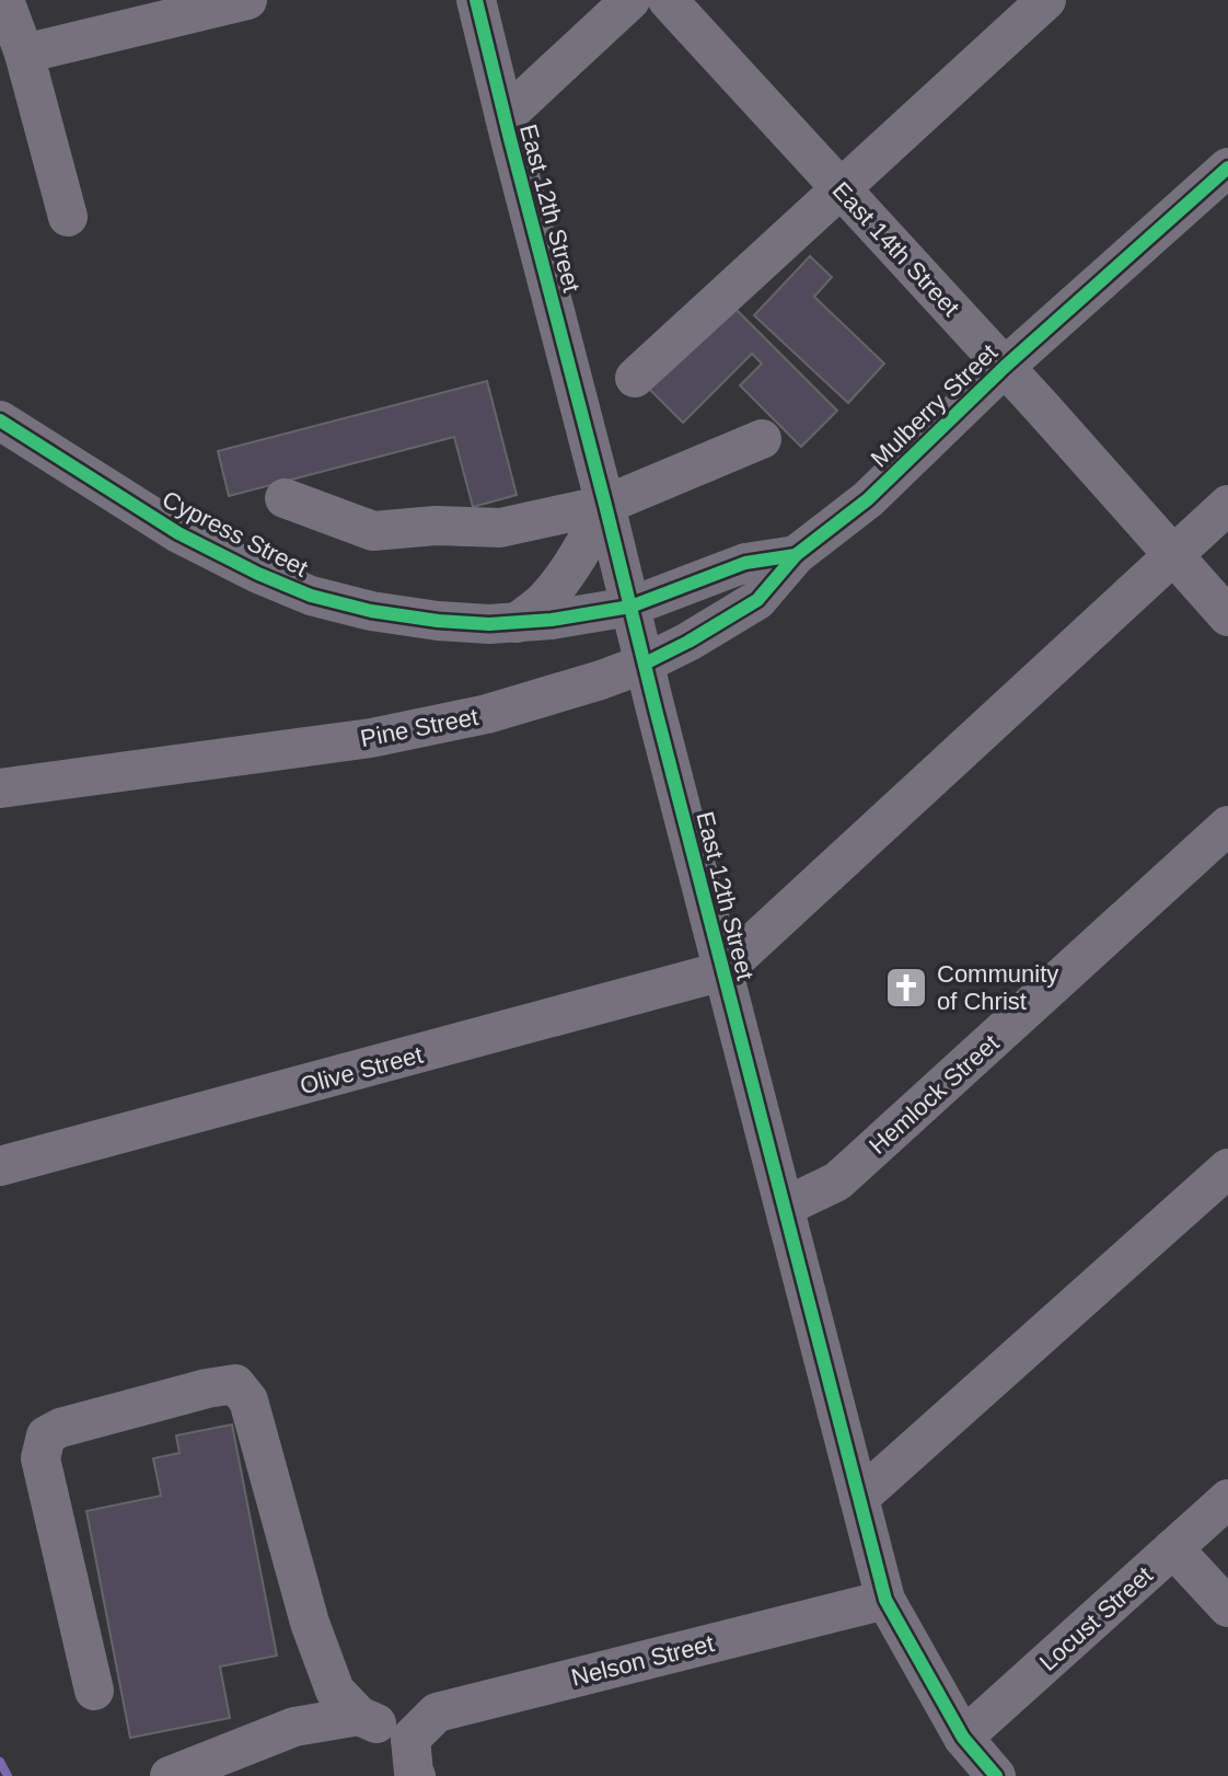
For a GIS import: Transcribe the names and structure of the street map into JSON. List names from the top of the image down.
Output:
{
  "streets": {
    "street": [
      "East 12th Street",
      "East 14th Street",
      "Mulberry Street",
      "Cypress Street",
      "Pine Street",
      "Olive Street",
      "Hemlock Street",
      "Locust Street",
      "Nelson Street"
    ]
  },
  "crossings": [
    ["East 12th Street", "Mulberry Street"],
    ["East 12th Street", "Cypress Street"],
    ["East 12th Street", "Pine Street"],
    ["East 12th Street", "Olive Street"],
    ["East 12th Street", "Hemlock Street"],
    ["East 12th Street", "Locust Street"],
    ["East 12th Street", "Nelson Street"],
    ["East 14th Street", "Mulberry Street"],
    ["Mulberry Street", "Cypress Street"],
    ["Mulberry Street", "Pine Street"]
  ],
  "places": {
    "church": ["Community of Christ"]
  }
}
